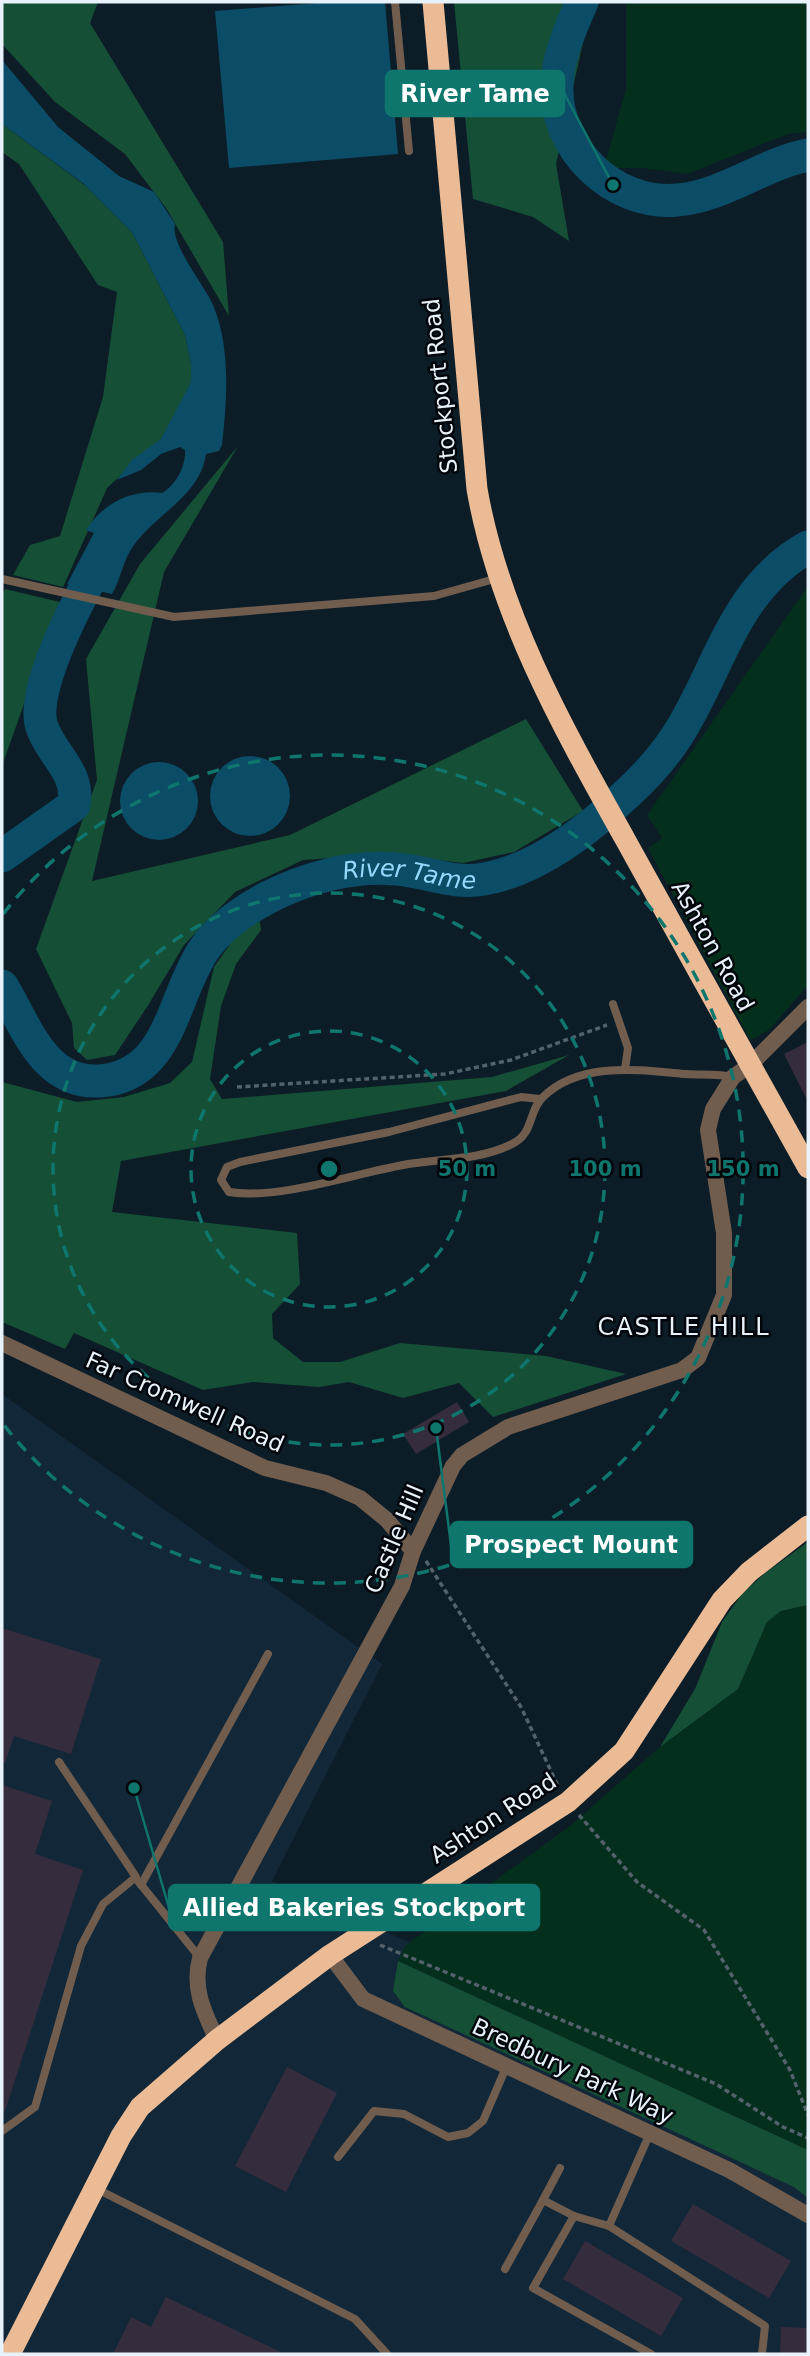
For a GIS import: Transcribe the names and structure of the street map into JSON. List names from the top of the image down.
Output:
{
  "streets": {
    "highway": ["Stockport Road", "Ashton Road"],
    "street": ["Far Cromwell Road", "Castle Hill", "Bredbury Park Way"]
  },
  "crossings": [
    ["Stockport Road", "Ashton Road"],
    ["Ashton Road", "Castle Hill"],
    ["Ashton Road", "Bredbury Park Way"],
    ["Far Cromwell Road", "Castle Hill"]
  ],
  "districts": ["CASTLE HILL"],
  "water": ["River Tame"],
  "places": ["River Tame", "Prospect Mount", "Allied Bakeries Stockport"],
  "rings": ["50 m", "100 m", "150 m"]
}
